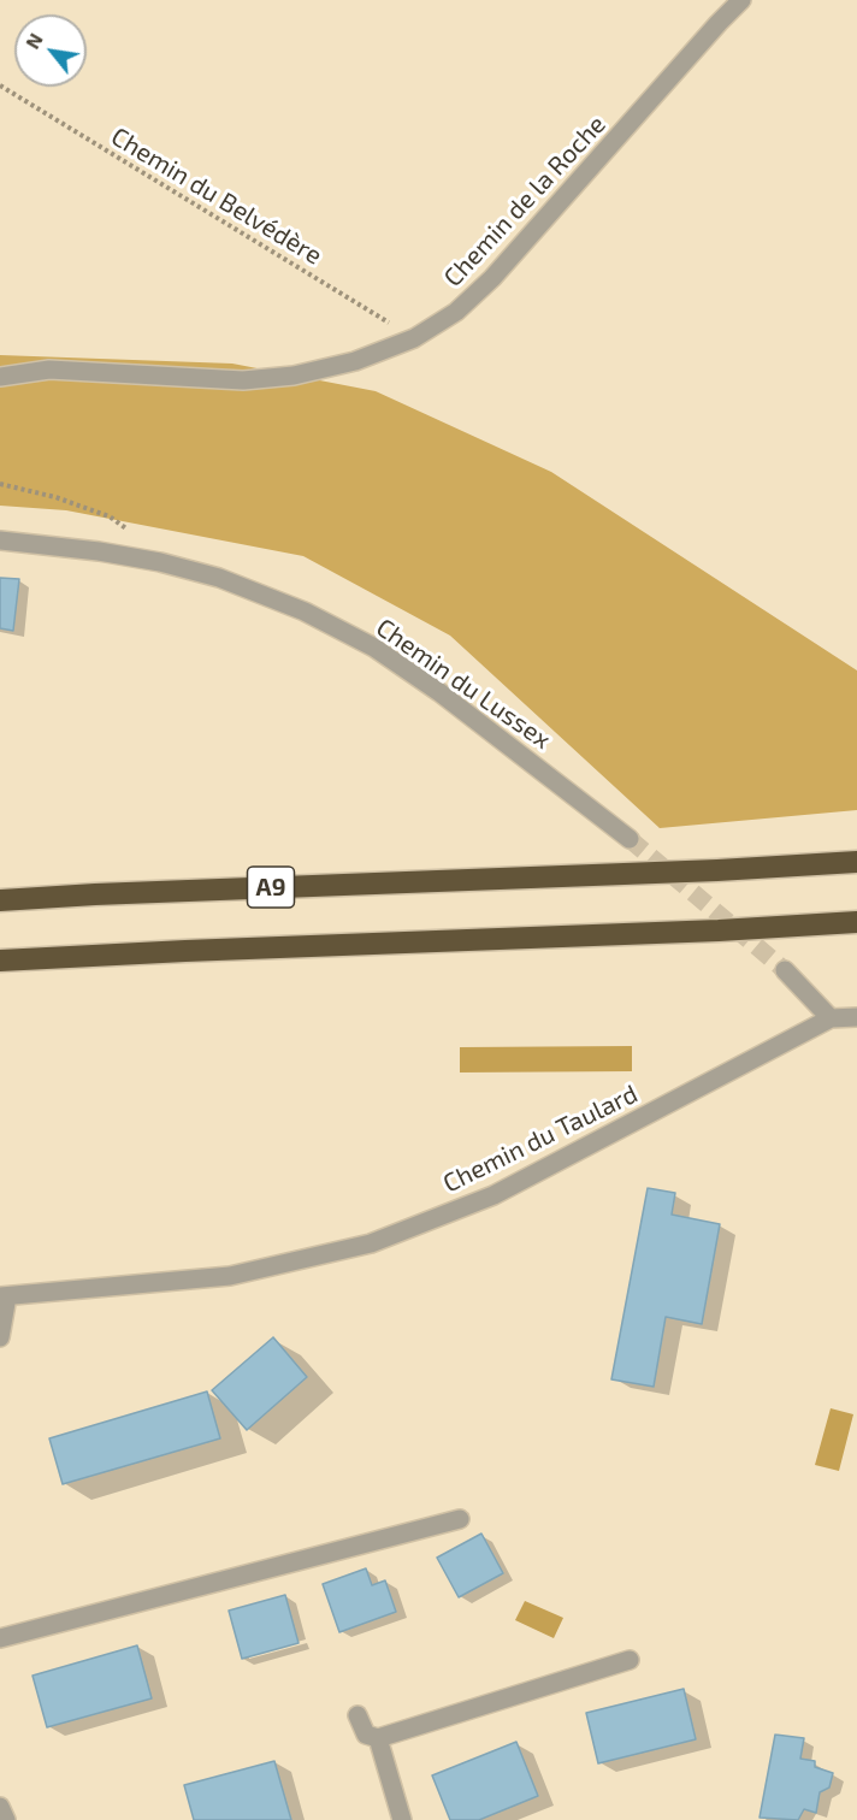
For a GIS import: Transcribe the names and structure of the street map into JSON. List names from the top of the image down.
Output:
{
  "streets": {
    "highway": ["A9"],
    "street": ["Chemin de la Roche", "Chemin du Lussex", "Chemin du Taulard"],
    "path": ["Chemin du Belvédère"]
  },
  "crossings": [
    ["Chemin du Belvédère", "Chemin de la Roche"]
  ],
  "north": "top left"
}
